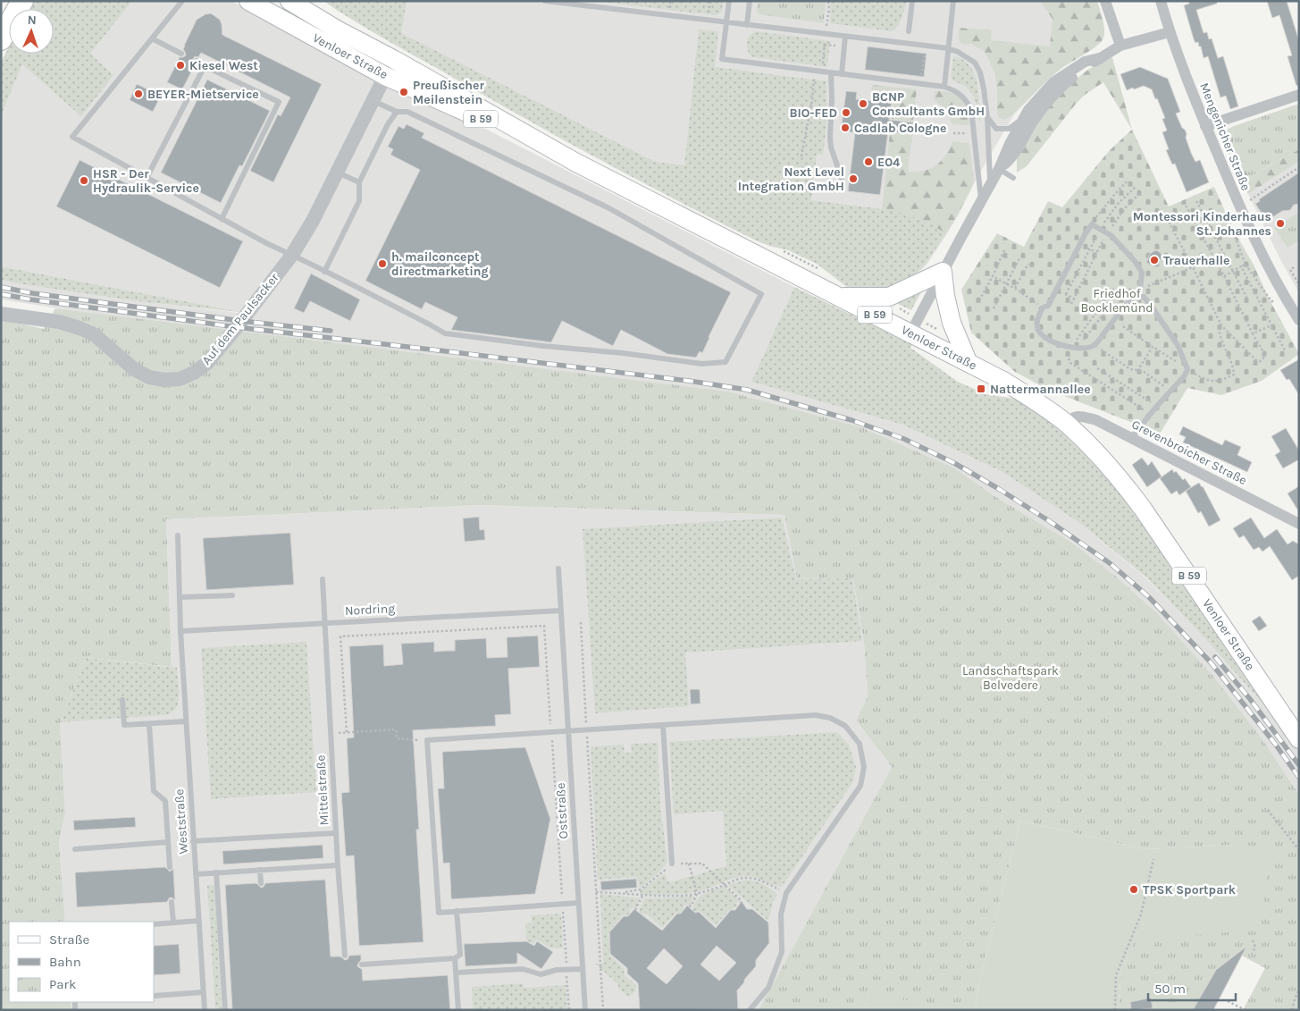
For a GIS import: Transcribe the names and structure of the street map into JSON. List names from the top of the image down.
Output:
{
  "streets": {
    "main road": ["Venloer Straße", "B 59"],
    "street": ["Mengenicher Straße", "Auf dem Paulsacker", "Grevenbroicher Straße"],
    "lane": [
      "Nordring",
      "Mittelstraße",
      "Oststraße",
      "Weststraße"
    ]
  },
  "crossings": [
    ["Venloer Straße", "Auf dem Paulsacker"],
    ["Venloer Straße", "Grevenbroicher Straße"],
    ["Nordring", "Mittelstraße"],
    ["Nordring", "Oststraße"],
    ["Nordring", "Weststraße"]
  ],
  "parks": ["Friedhof Bocklemünd", "Landschaftspark Belvedere"],
  "places": {
    "other": [
      "Kiesel West",
      "Preußischer Meilenstein",
      "BEYER-Mietservice",
      "BCNP Consultants GmbH",
      "BIO-FED",
      "Cadlab Cologne",
      "E04",
      "Next Level Integration GmbH",
      "HSR - Der Hydraulik-Service",
      "Montessori Kinderhaus St. Johannes",
      "Trauerhalle",
      "h. mailconcept directmarketing",
      "TPSK Sportpark"
    ],
    "transit": ["Nattermannallee"]
  },
  "legend": ["Straße", "Bahn", "Park"],
  "scale_bar": "50 m",
  "north": "top"
}
